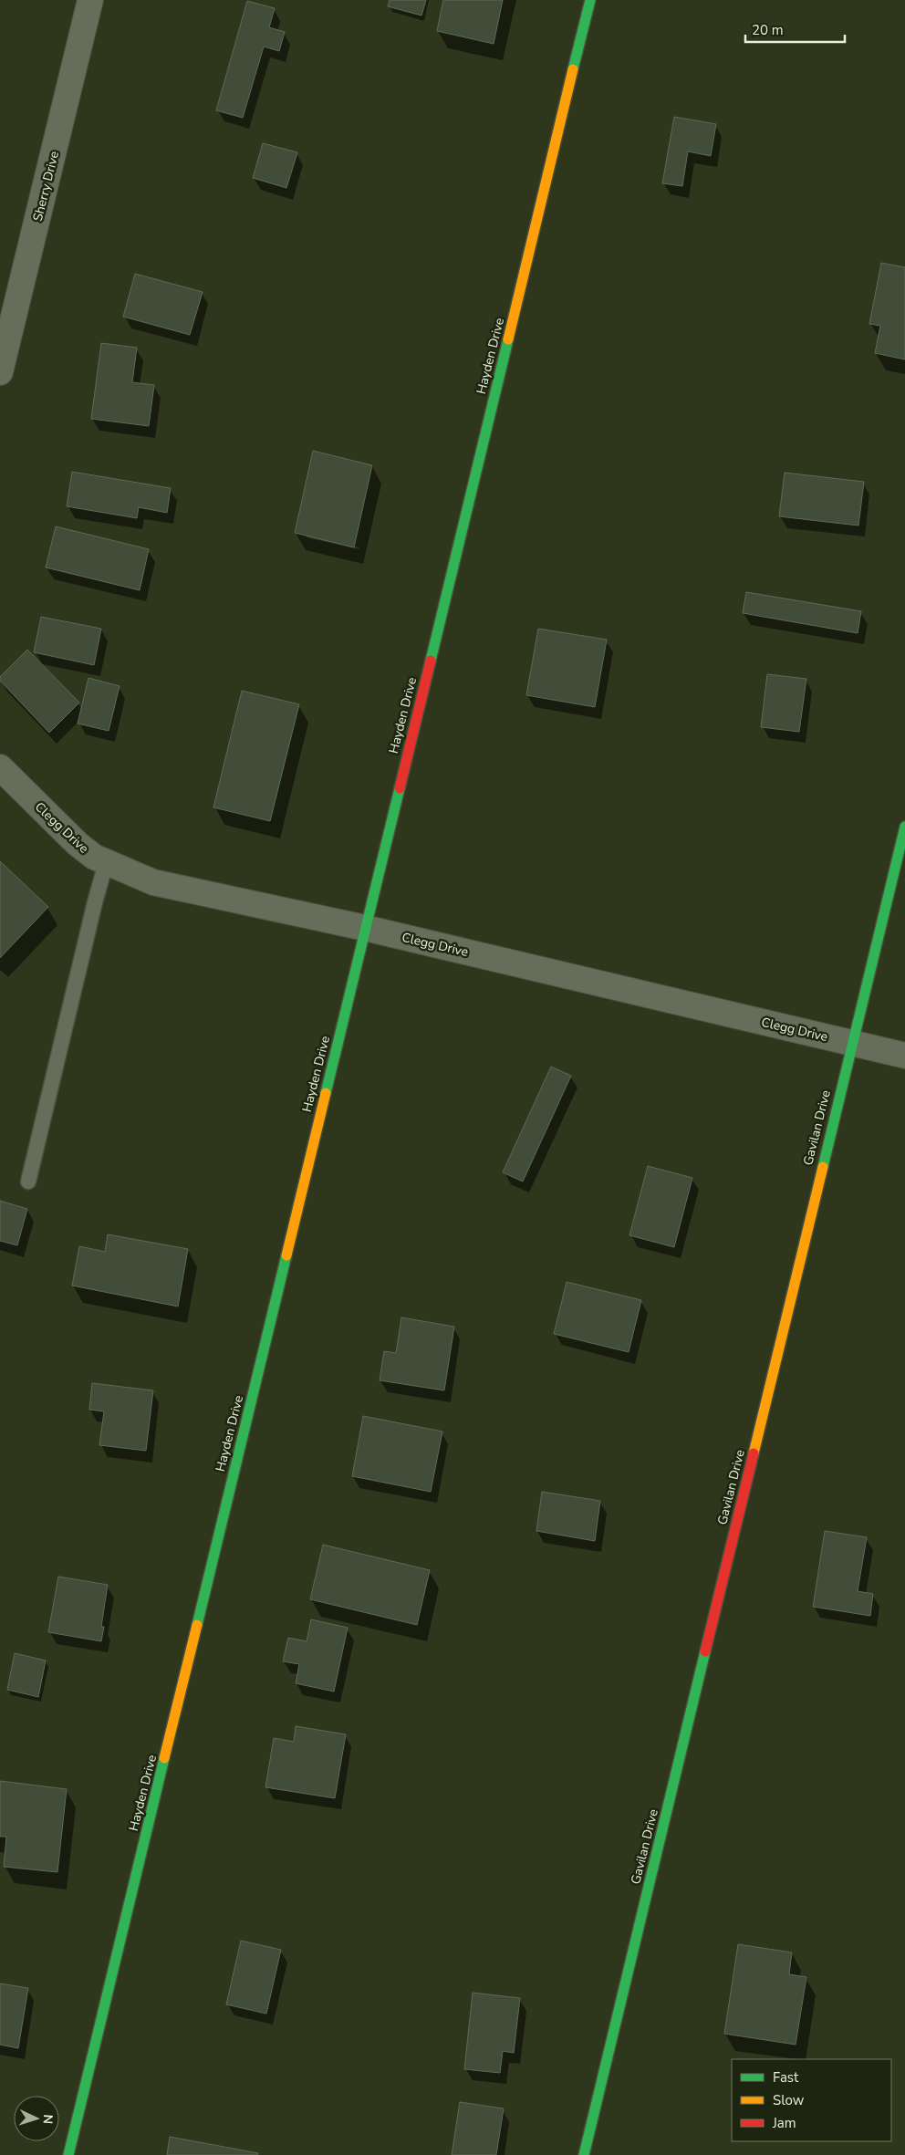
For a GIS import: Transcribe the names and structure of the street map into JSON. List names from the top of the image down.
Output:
{
  "streets": {
    "street": [
      "Sherry Drive",
      "Hayden Drive",
      "Clegg Drive",
      "Gavilan Drive"
    ]
  },
  "crossings": [
    ["Hayden Drive", "Clegg Drive"],
    ["Clegg Drive", "Gavilan Drive"]
  ],
  "legend": ["Fast", "Slow", "Jam"],
  "scale_bar": "20 m",
  "north": "right"
}
